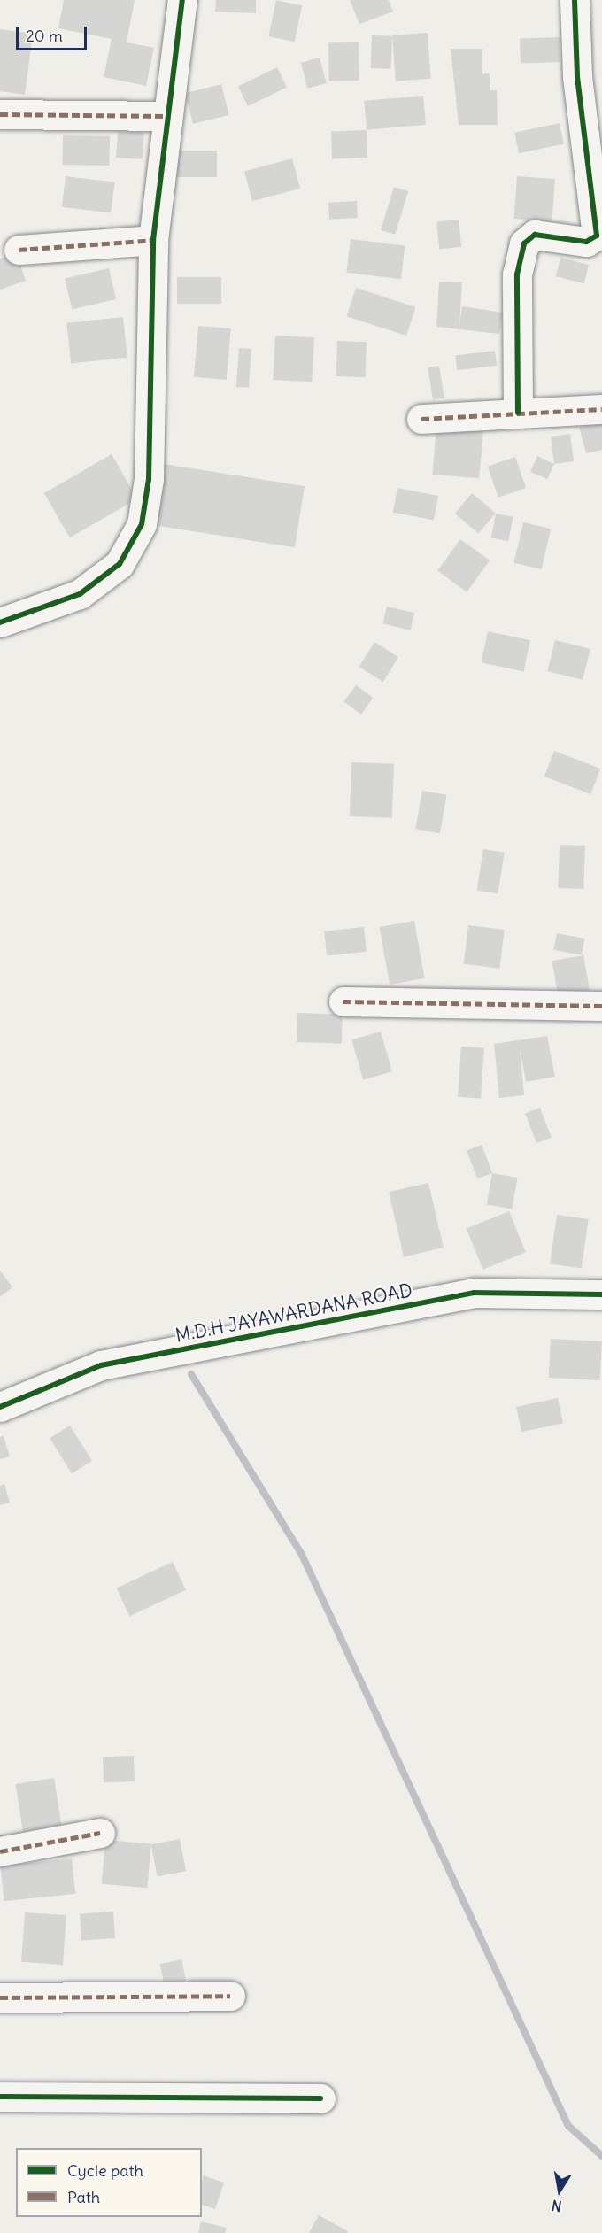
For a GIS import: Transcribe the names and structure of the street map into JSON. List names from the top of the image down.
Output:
{
  "streets": {
    "street": ["M.D.H JAYAWARDANA ROAD"]
  },
  "legend": ["Cycle path", "Path"],
  "scale_bar": "20 m",
  "north": "bottom"
}
